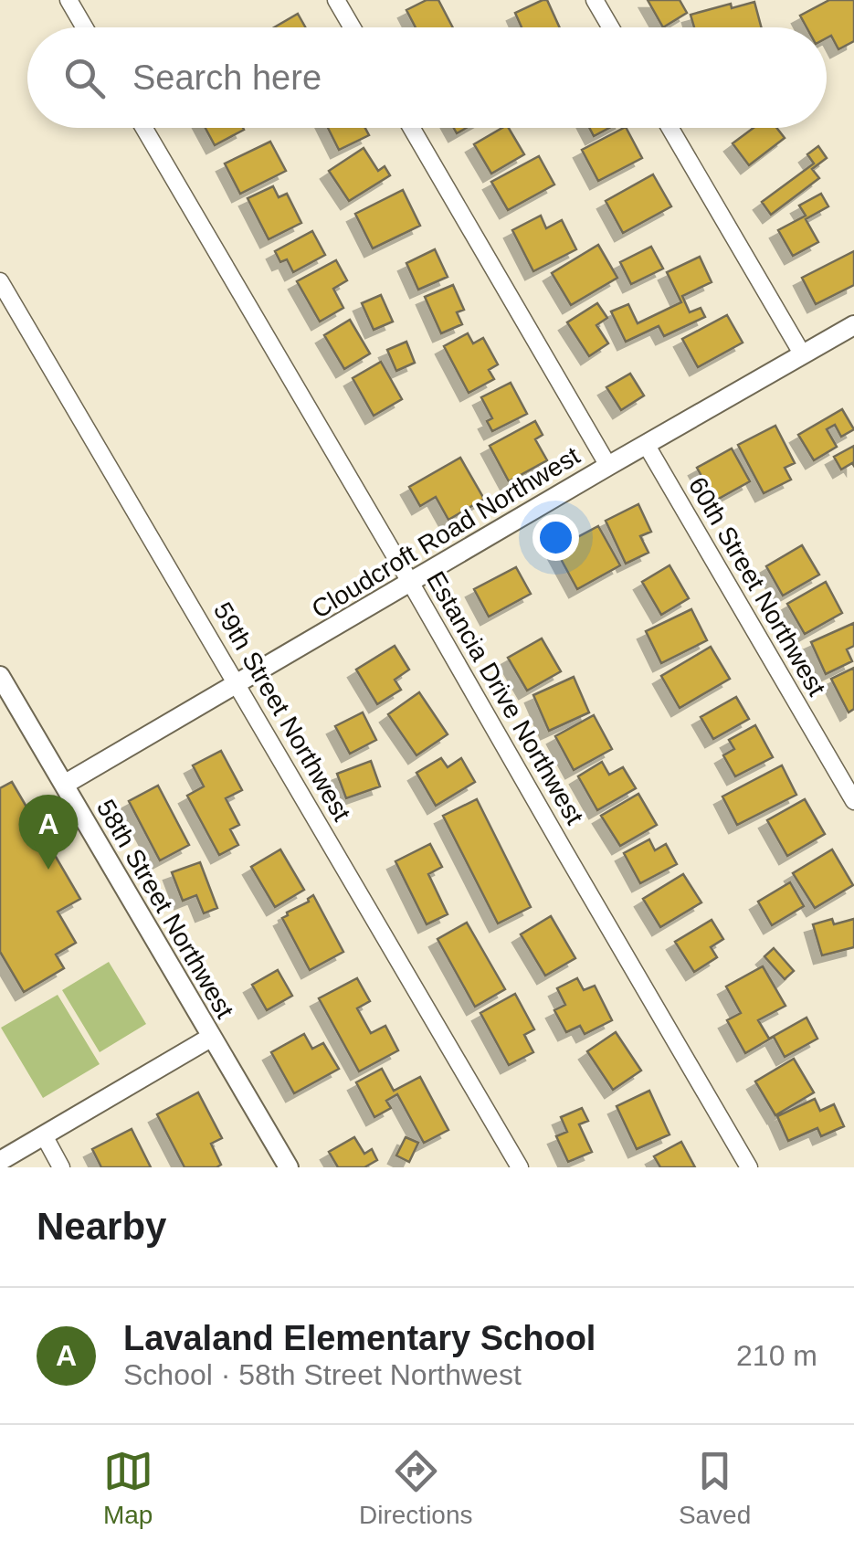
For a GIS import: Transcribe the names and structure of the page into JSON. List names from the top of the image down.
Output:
{
  "streets": {
    "street": [
      "Cloudcroft Road Northwest",
      "60th Street Northwest",
      "Estancia Drive Northwest",
      "59th Street Northwest",
      "58th Street Northwest"
    ]
  },
  "crossings": [
    ["Cloudcroft Road Northwest", "60th Street Northwest"],
    ["Cloudcroft Road Northwest", "Estancia Drive Northwest"],
    ["Cloudcroft Road Northwest", "59th Street Northwest"],
    ["Cloudcroft Road Northwest", "58th Street Northwest"]
  ],
  "page": {
    "search": "Search here",
    "pins": "A",
    "heading": "Nearby",
    "list": [
      {
        "mark": "A",
        "name": "Lavaland Elementary School",
        "note": "School · 58th Street Northwest",
        "value": "210 m"
      }
    ],
    "nav": ["Map", "Directions", "Saved"]
  }
}
